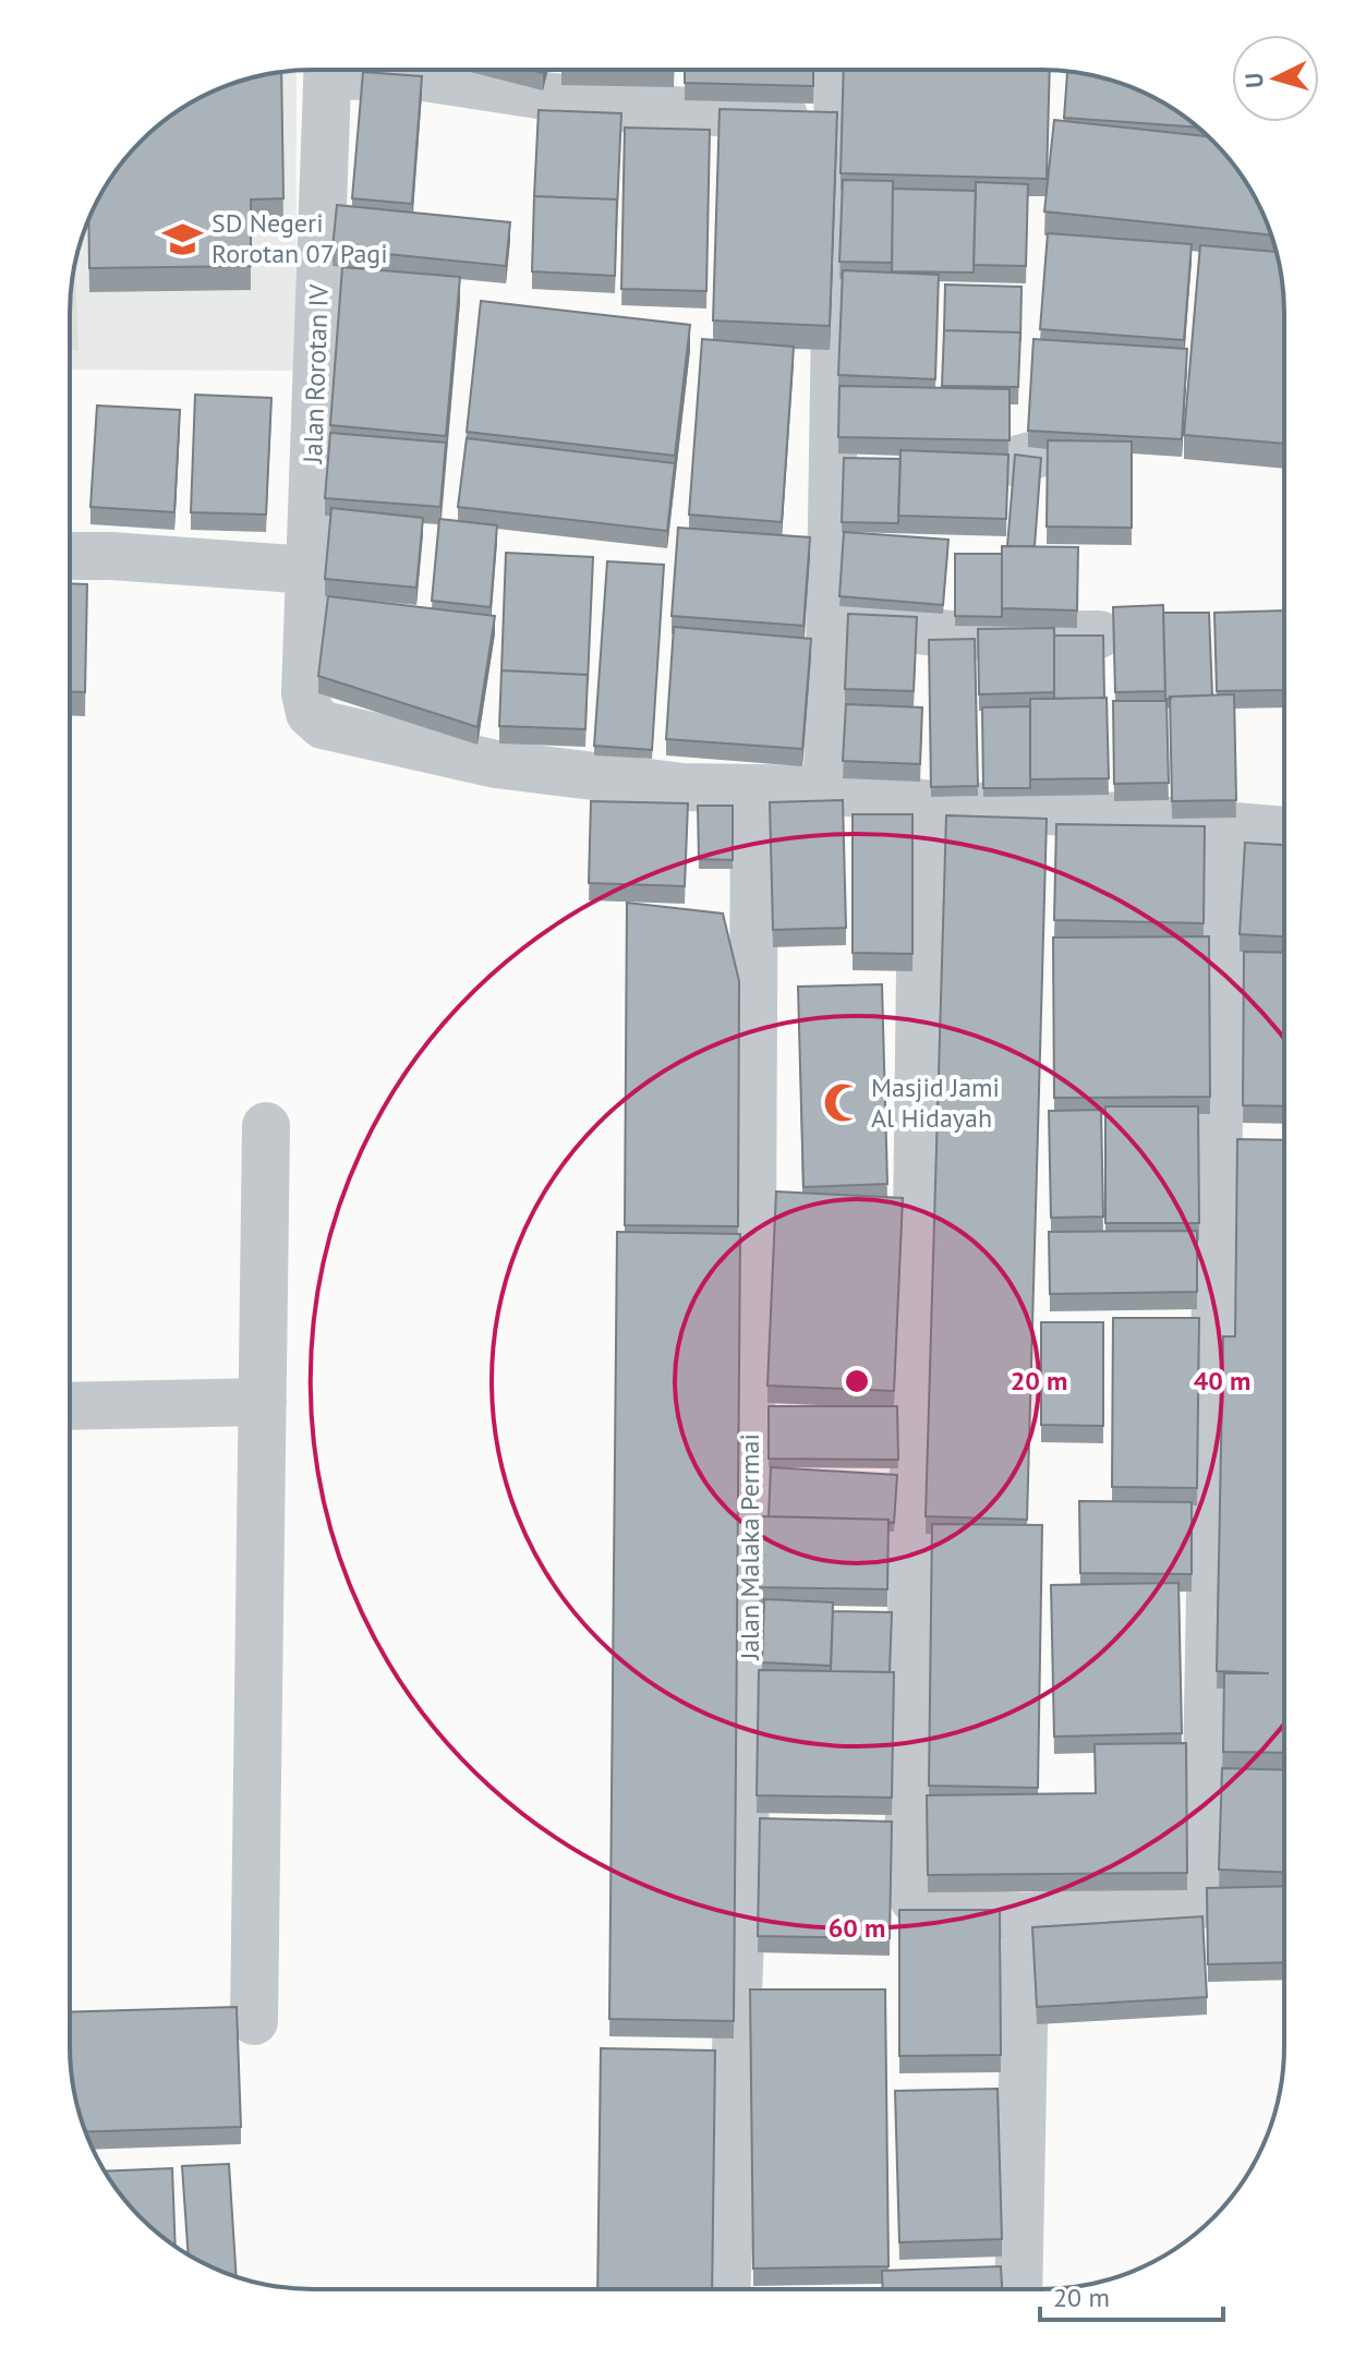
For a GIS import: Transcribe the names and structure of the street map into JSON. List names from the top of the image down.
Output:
{
  "streets": {
    "street": ["Jalan Rorotan IV", "Jalan Malaka Permai"]
  },
  "crossings": [
    ["Jalan Rorotan IV", "Jalan Malaka Permai"]
  ],
  "places": {
    "school or university": ["SD Negeri Rorotan 07 Pagi"],
    "mosque": ["Masjid Jami Al Hidayah"]
  },
  "scale_bar": "20 m",
  "north": "left",
  "rings": ["20 m", "40 m", "60 m"]
}
